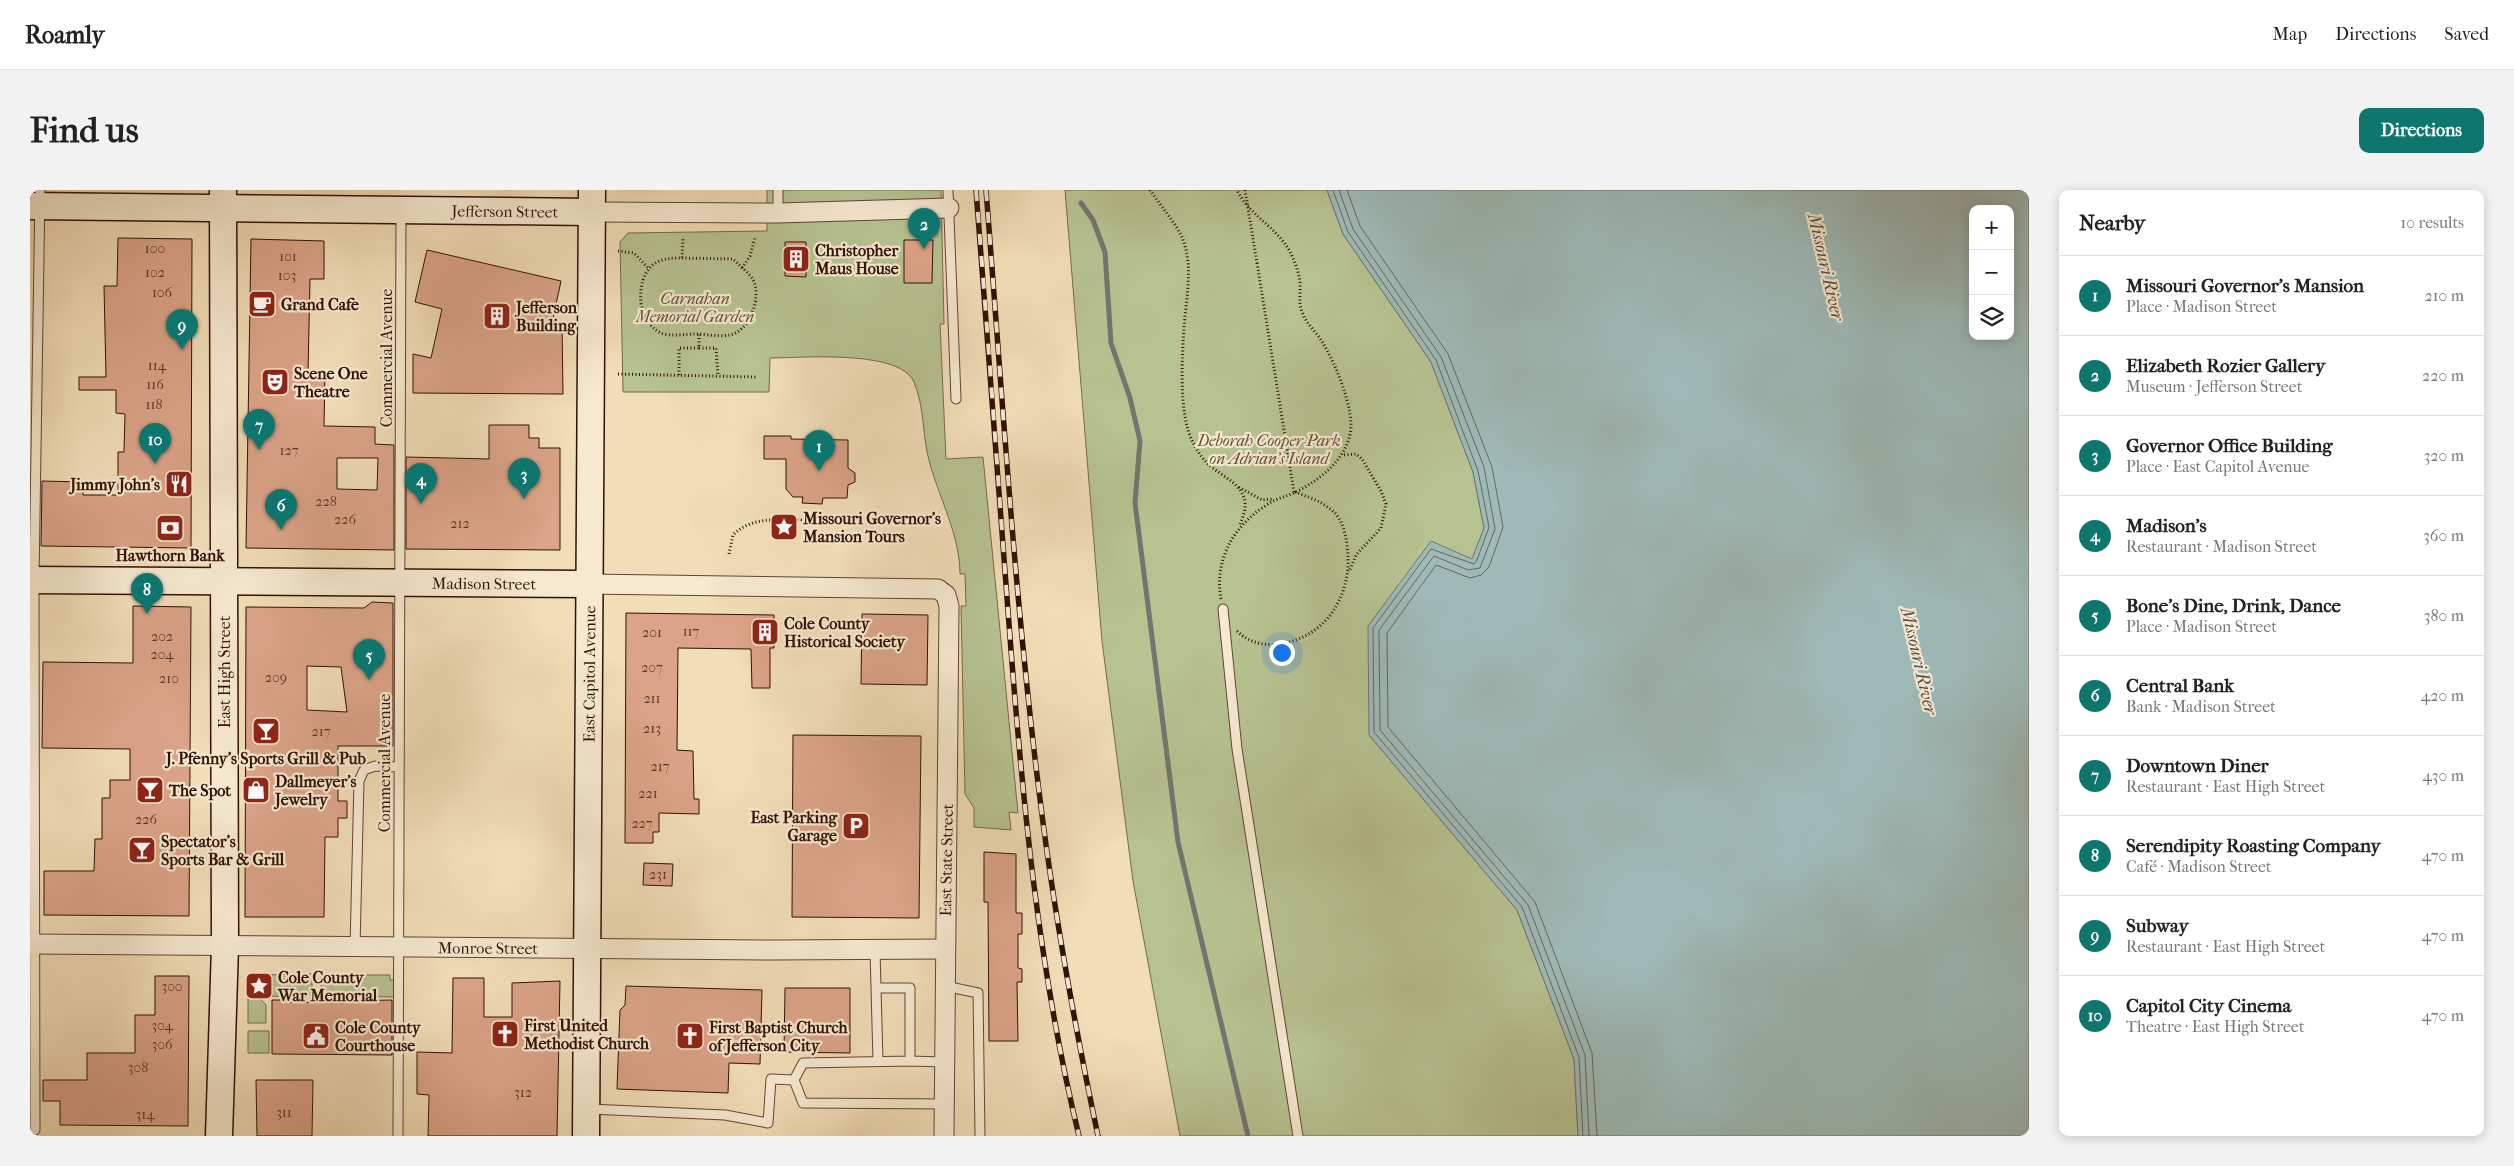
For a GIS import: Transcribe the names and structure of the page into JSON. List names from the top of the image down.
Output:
{
  "streets": {
    "main road": [
      "Jefferson Street",
      "Madison Street",
      "East High Street",
      "East Capitol Avenue"
    ],
    "street": ["East State Street", "Monroe Street"],
    "lane": ["Commercial Avenue"]
  },
  "crossings": [
    ["Jefferson Street", "Commercial Avenue"],
    ["Jefferson Street", "East High Street"],
    ["Jefferson Street", "East Capitol Avenue"],
    ["Commercial Avenue", "Madison Street"],
    ["Commercial Avenue", "Monroe Street"],
    ["Madison Street", "East High Street"],
    ["Madison Street", "East Capitol Avenue"],
    ["Madison Street", "East State Street"],
    ["East High Street", "Monroe Street"],
    ["East Capitol Avenue", "Monroe Street"],
    ["East State Street", "Monroe Street"]
  ],
  "water": ["Missouri River"],
  "parks": ["Carnahan Memorial Garden", "Deborah Cooper Park on Adrian's Island"],
  "places": {
    "building": ["Christopher Maus House", "Jefferson Building", "Cole County Historical Society"],
    "cafe": ["Grand Cafe"],
    "theatre": ["Scene One Theatre"],
    "restaurant": ["Jimmy John's"],
    "place": ["Missouri Governor's Mansion Tours", "Cole County War Memorial"],
    "bank": ["Hawthorn Bank"],
    "bar": ["J. Pfenny's Sports Grill & Pub", "The Spot", "Spectator's Sports Bar & Grill"],
    "shop": ["Dallmeyer's Jewelry"],
    "parking": ["East Parking Garage"],
    "church": ["First United Methodist Church", "First Baptist Church of Jefferson City"],
    "public building": ["Cole County Courthouse"]
  },
  "house_numbers": [
    "100",
    "101",
    "102",
    "103",
    "106",
    "114",
    "116",
    "118",
    "127",
    "228",
    "226",
    "212",
    "117",
    "201",
    "202",
    "204",
    "207",
    "209",
    "210",
    "211",
    "213",
    "217",
    "217",
    "221",
    "226",
    "227",
    "231",
    "300",
    "304",
    "306",
    "308",
    "312",
    "311",
    "314"
  ],
  "page": {
    "header": "Roamly",
    "nav": ["Map", "Directions", "Saved"],
    "buttons": "Directions",
    "title": "Find us",
    "heading": ["Nearby", "10 results"],
    "map_buttons": ["+", "−"],
    "pins": [
      "2",
      "9",
      "7",
      "10",
      "1",
      "3",
      "4",
      "6",
      "8",
      "5"
    ],
    "list": [
      {
        "mark": "1",
        "name": "Missouri Governor's Mansion",
        "note": "Place · Madison Street",
        "value": "210 m"
      },
      {
        "mark": "2",
        "name": "Elizabeth Rozier Gallery",
        "note": "Museum · Jefferson Street",
        "value": "220 m"
      },
      {
        "mark": "3",
        "name": "Governor Office Building",
        "note": "Place · East Capitol Avenue",
        "value": "320 m"
      },
      {
        "mark": "4",
        "name": "Madison's",
        "note": "Restaurant · Madison Street",
        "value": "360 m"
      },
      {
        "mark": "5",
        "name": "Bone's Dine, Drink, Dance",
        "note": "Place · Madison Street",
        "value": "380 m"
      },
      {
        "mark": "6",
        "name": "Central Bank",
        "note": "Bank · Madison Street",
        "value": "420 m"
      },
      {
        "mark": "7",
        "name": "Downtown Diner",
        "note": "Restaurant · East High Street",
        "value": "430 m"
      },
      {
        "mark": "8",
        "name": "Serendipity Roasting Company",
        "note": "Café · Madison Street",
        "value": "470 m"
      },
      {
        "mark": "9",
        "name": "Subway",
        "note": "Restaurant · East High Street",
        "value": "470 m"
      },
      {
        "mark": "10",
        "name": "Capitol City Cinema",
        "note": "Theatre · East High Street",
        "value": "470 m"
      }
    ]
  }
}
